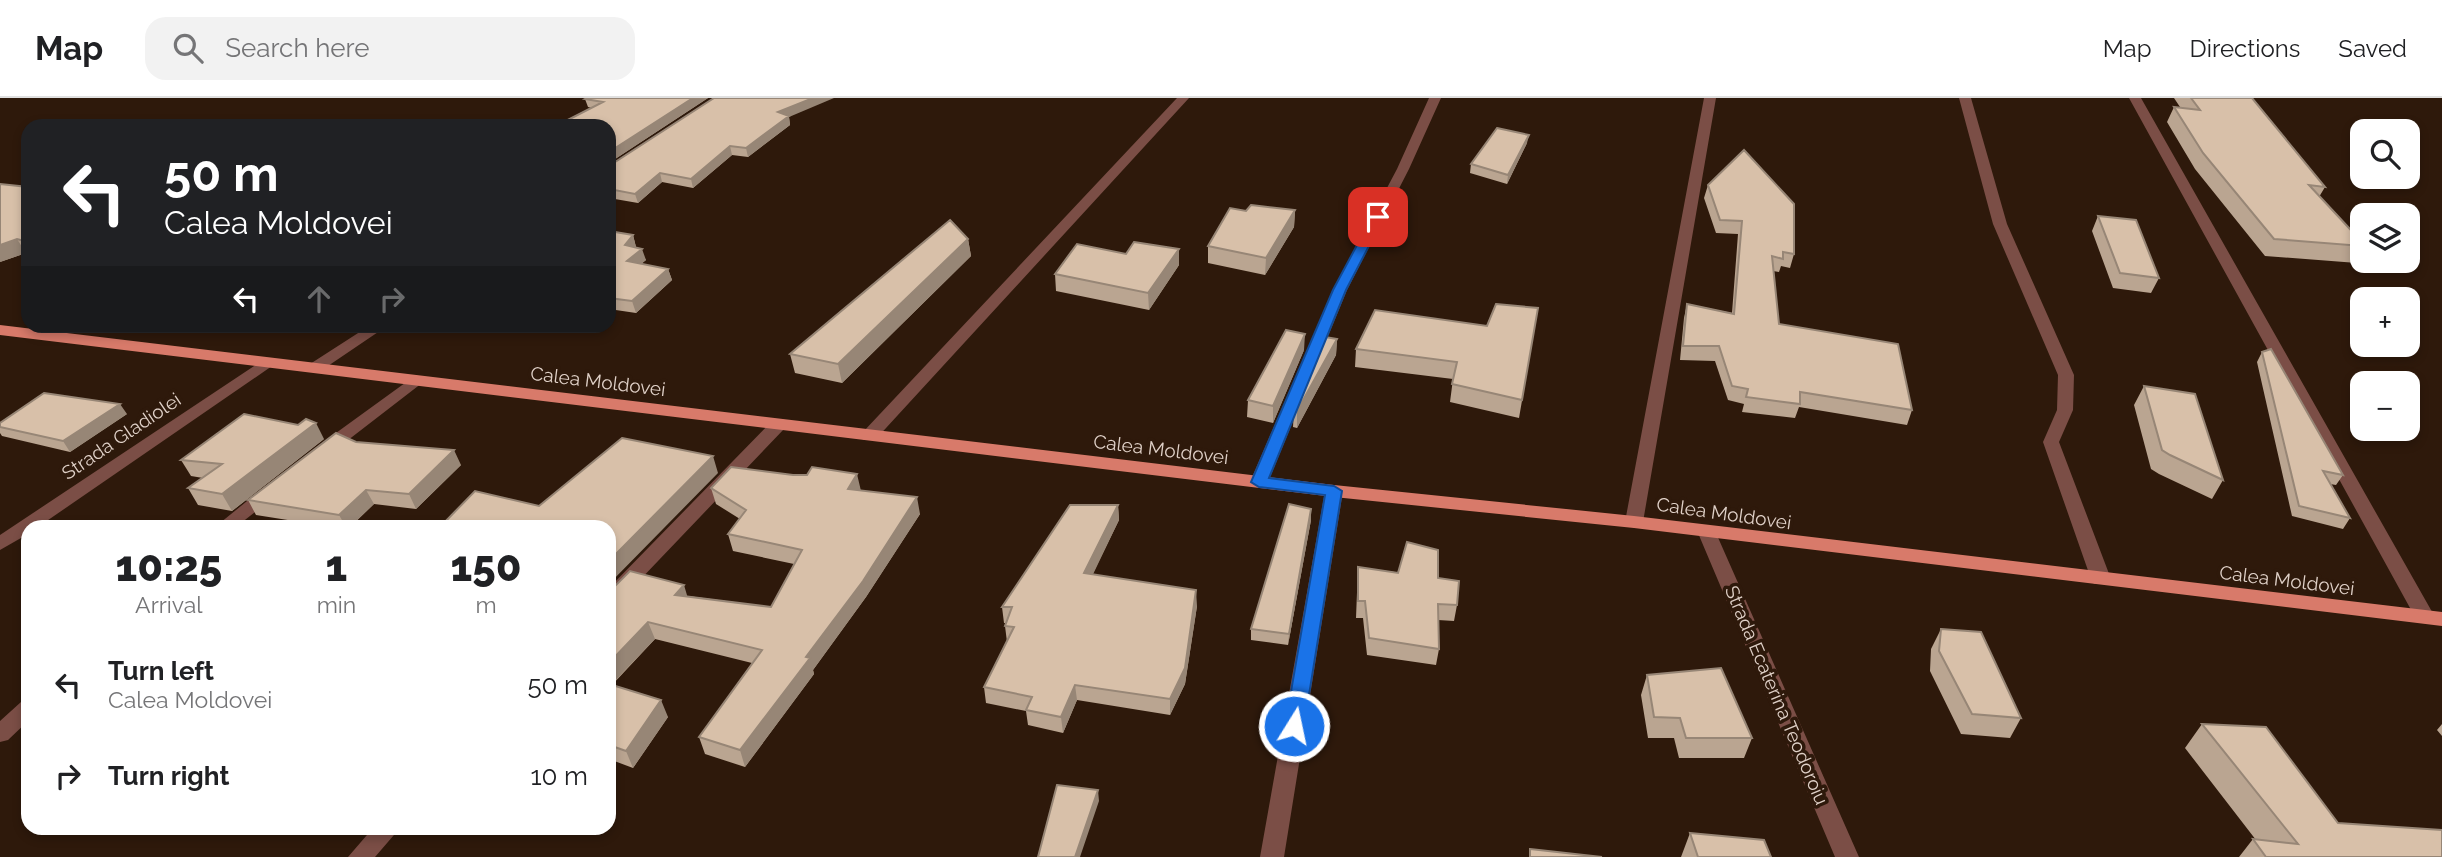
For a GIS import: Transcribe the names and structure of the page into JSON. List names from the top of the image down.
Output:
{
  "streets": {
    "main road": ["Calea Moldovei"],
    "street": ["Strada Gladiolei", "Strada Ecaterina Teodoroiu"]
  },
  "crossings": [
    ["Calea Moldovei", "Strada Gladiolei"],
    ["Calea Moldovei", "Strada Ecaterina Teodoroiu"]
  ],
  "page": {
    "header": "Map",
    "search": "Search here",
    "nav": ["Map", "Directions", "Saved"],
    "map_buttons": ["+", "−"],
    "turn": ["50 m", "Calea Moldovei"],
    "eta": [
      "10:25",
      "Arrival",
      "1",
      "min",
      "150",
      "m"
    ],
    "list": [
      {
        "name": "Turn left",
        "note": "Calea Moldovei",
        "value": "50 m"
      },
      {
        "name": "Turn right",
        "value": "10 m"
      }
    ]
  }
}
